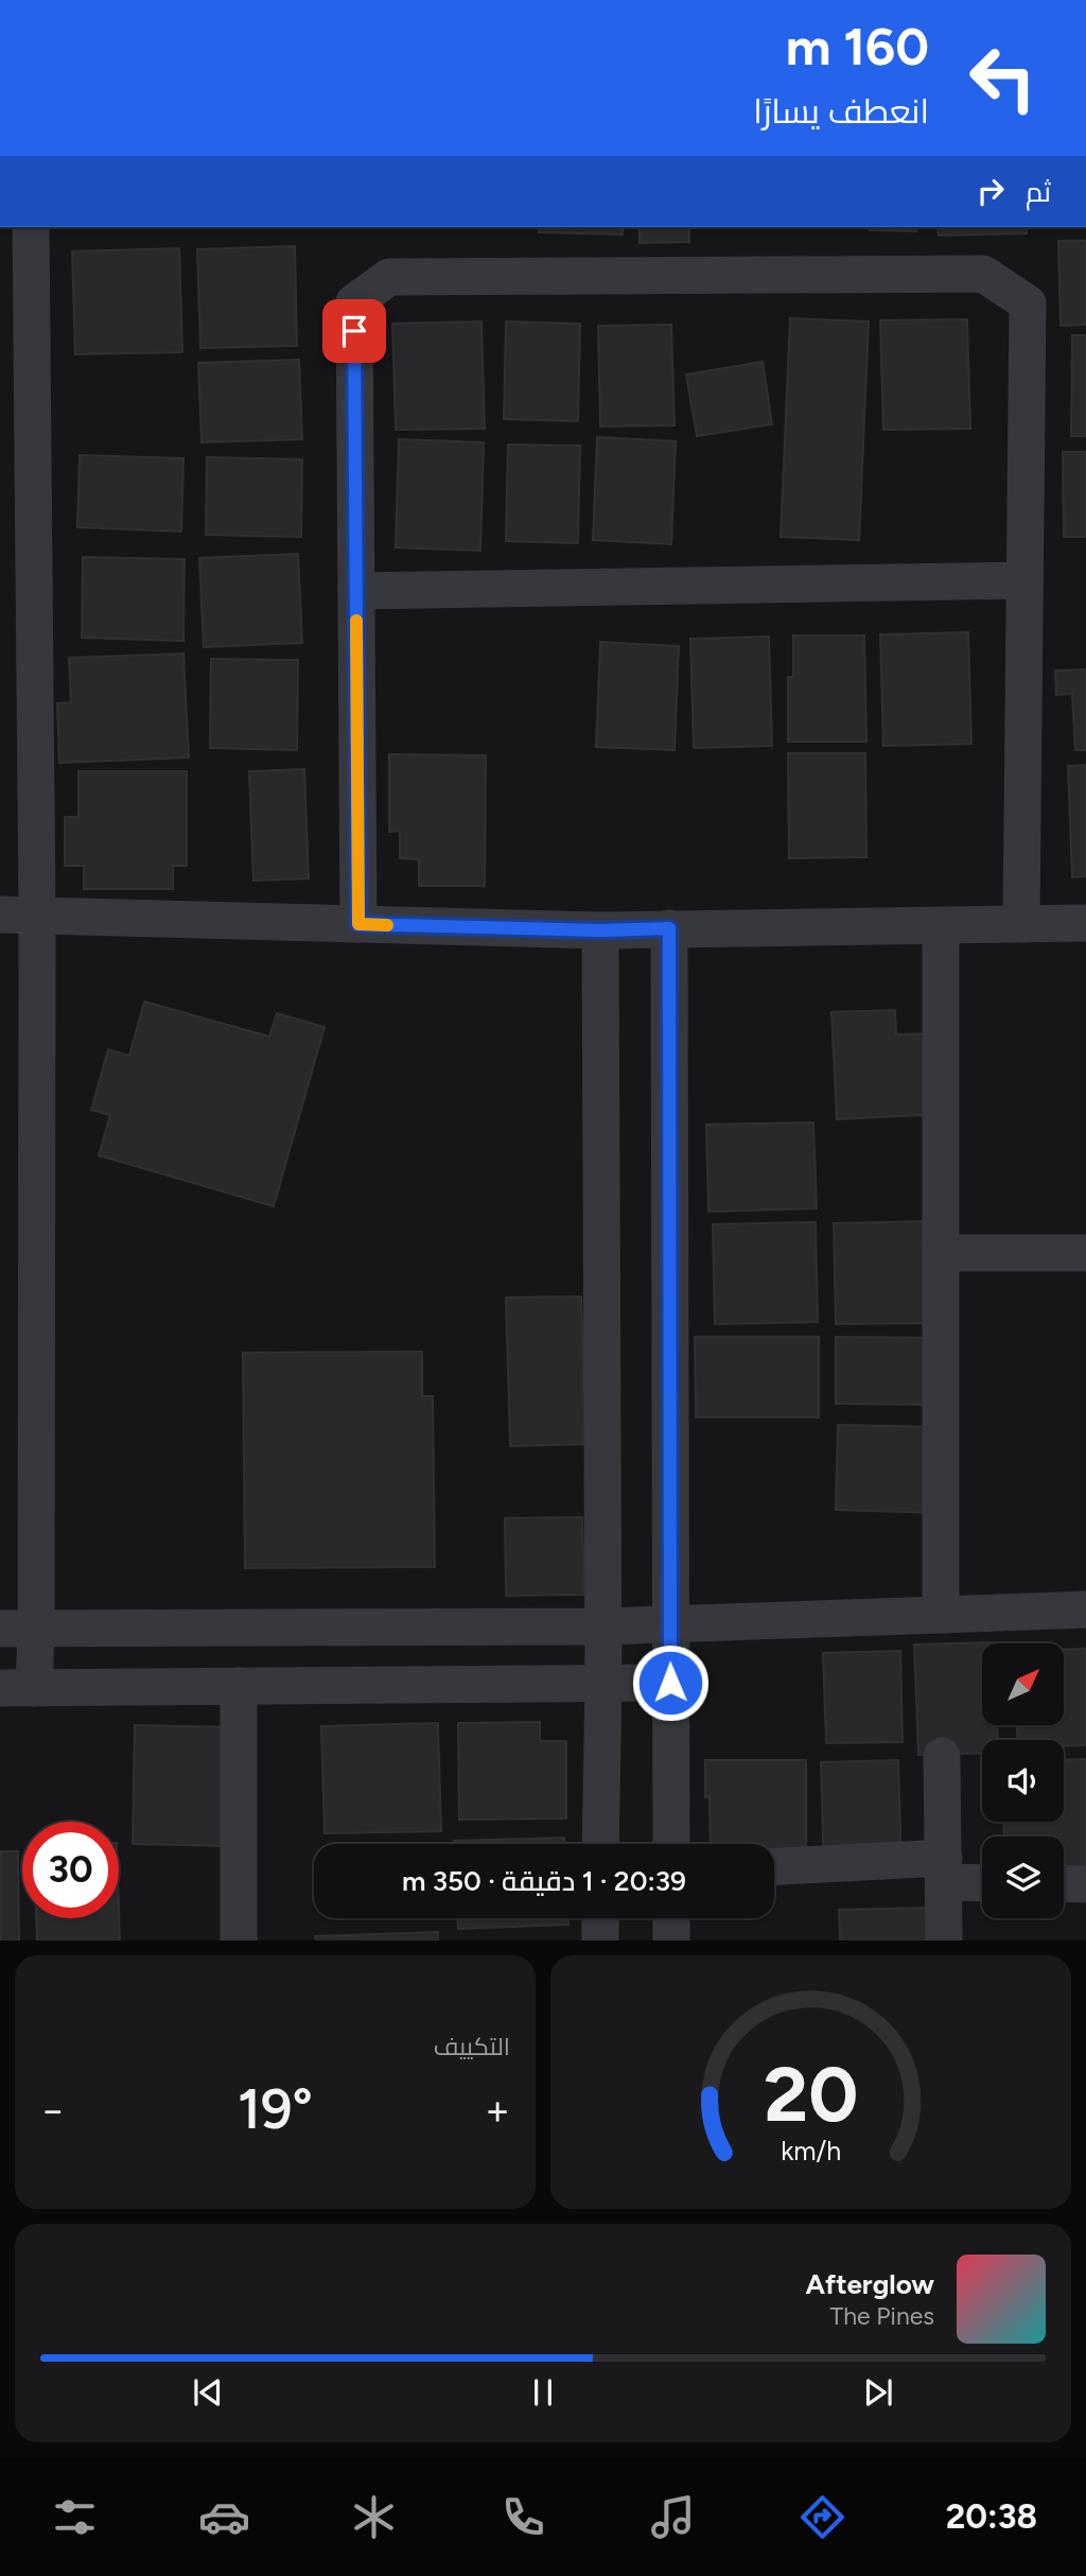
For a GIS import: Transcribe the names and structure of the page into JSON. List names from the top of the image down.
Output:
{
  "north": "top right",
  "page": {
    "turn": ["160 m", "انعطف يسارًا"],
    "then": "ثم",
    "limit": "30",
    "trip": "20:39 · 1 دقيقة · 350 m",
    "tile": "التكييف",
    "heat": ["−", "19°", "+"],
    "song": ["Afterglow", "The Pines"],
    "tabs": "20:38",
    "gauge": ["20", "km/h"]
  }
}
